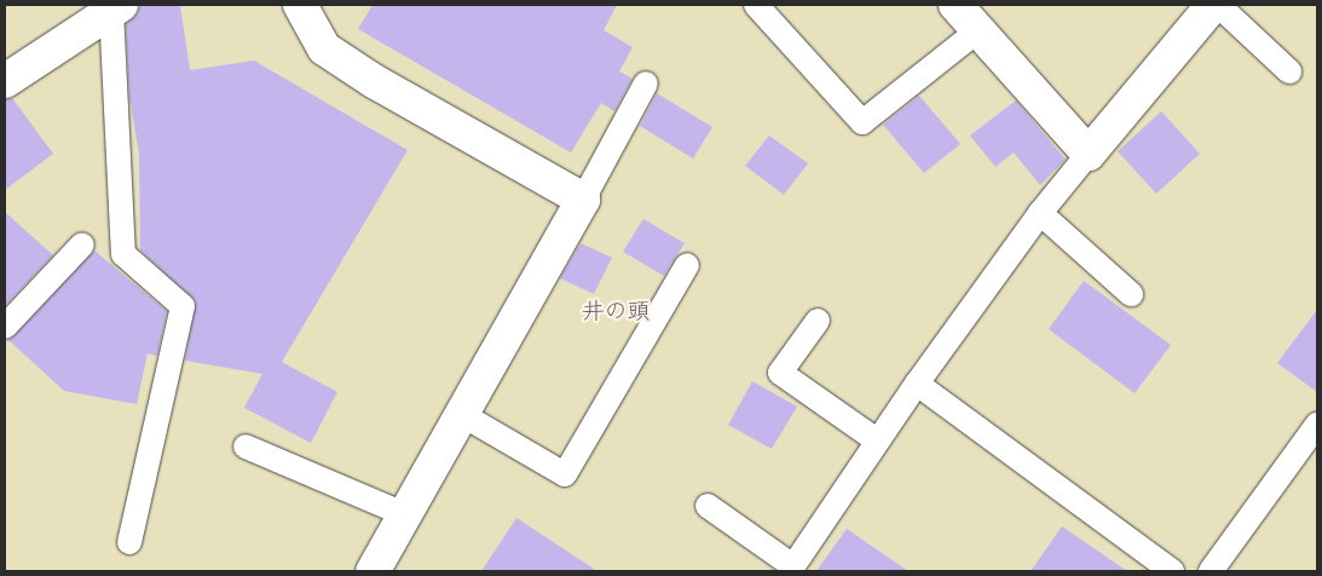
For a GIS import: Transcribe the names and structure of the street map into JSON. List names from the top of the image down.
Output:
{
  "districts": ["井の頭"]
}
